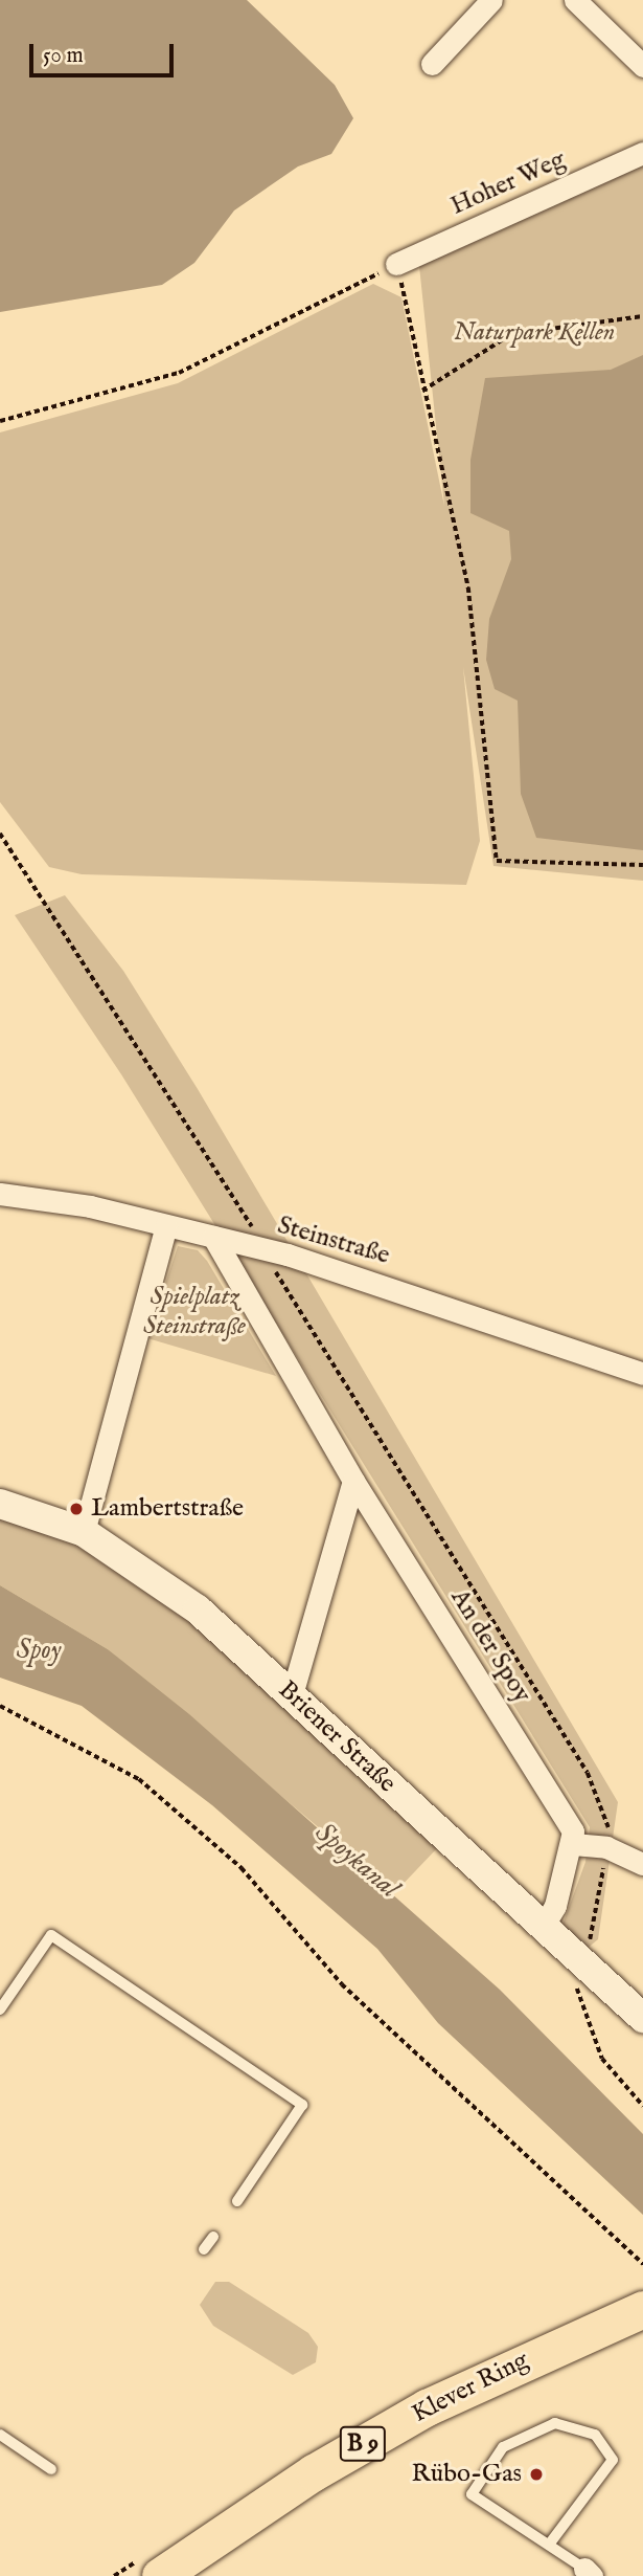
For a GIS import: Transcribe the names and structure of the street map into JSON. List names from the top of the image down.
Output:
{
  "streets": {
    "main road": ["Klever Ring", "B 9"],
    "street": [
      "Hoher Weg",
      "Steinstraße",
      "An der Spoy",
      "Briener Straße"
    ]
  },
  "crossings": [
    ["Steinstraße", "An der Spoy"]
  ],
  "water": ["Spoy", "Spoykanal"],
  "parks": ["Naturpark Kellen", "Spielplatz Steinstraße"],
  "places": ["Lambertstraße", "Rübo-Gas"],
  "scale_bar": "50 m"
}
